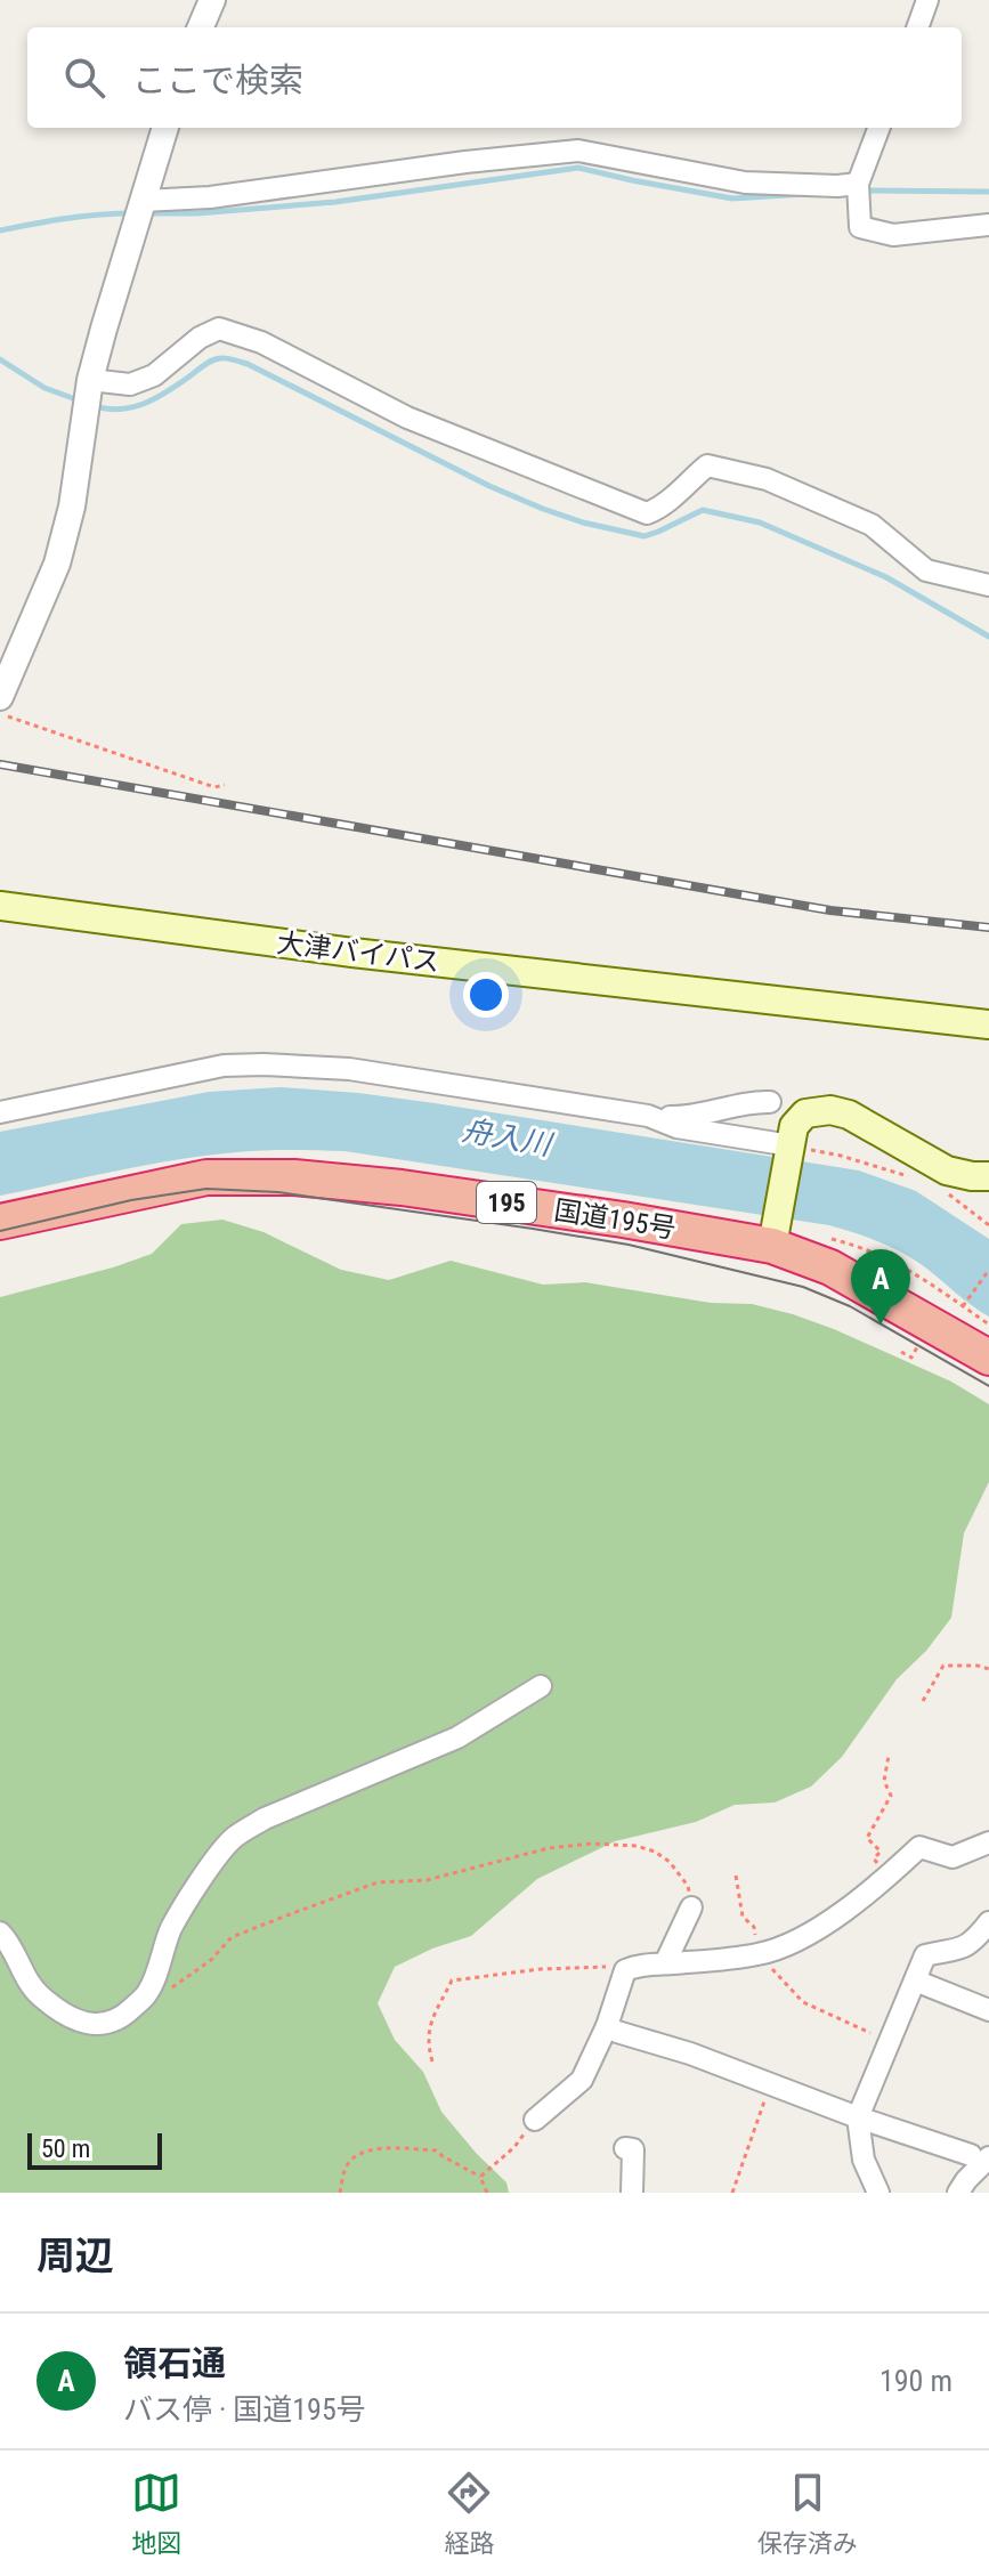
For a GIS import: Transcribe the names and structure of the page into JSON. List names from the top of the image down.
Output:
{
  "streets": {
    "highway": ["195", "国道195号"],
    "main road": ["大津バイパス"]
  },
  "water": ["舟入川"],
  "scale_bar": "50 m",
  "page": {
    "search": "ここで検索",
    "pins": "A",
    "scale": "50 m",
    "heading": "周辺",
    "list": [
      {
        "mark": "A",
        "name": "領石通",
        "note": "バス停 · 国道195号",
        "value": "190 m"
      }
    ],
    "nav": ["地図", "経路", "保存済み"]
  }
}
